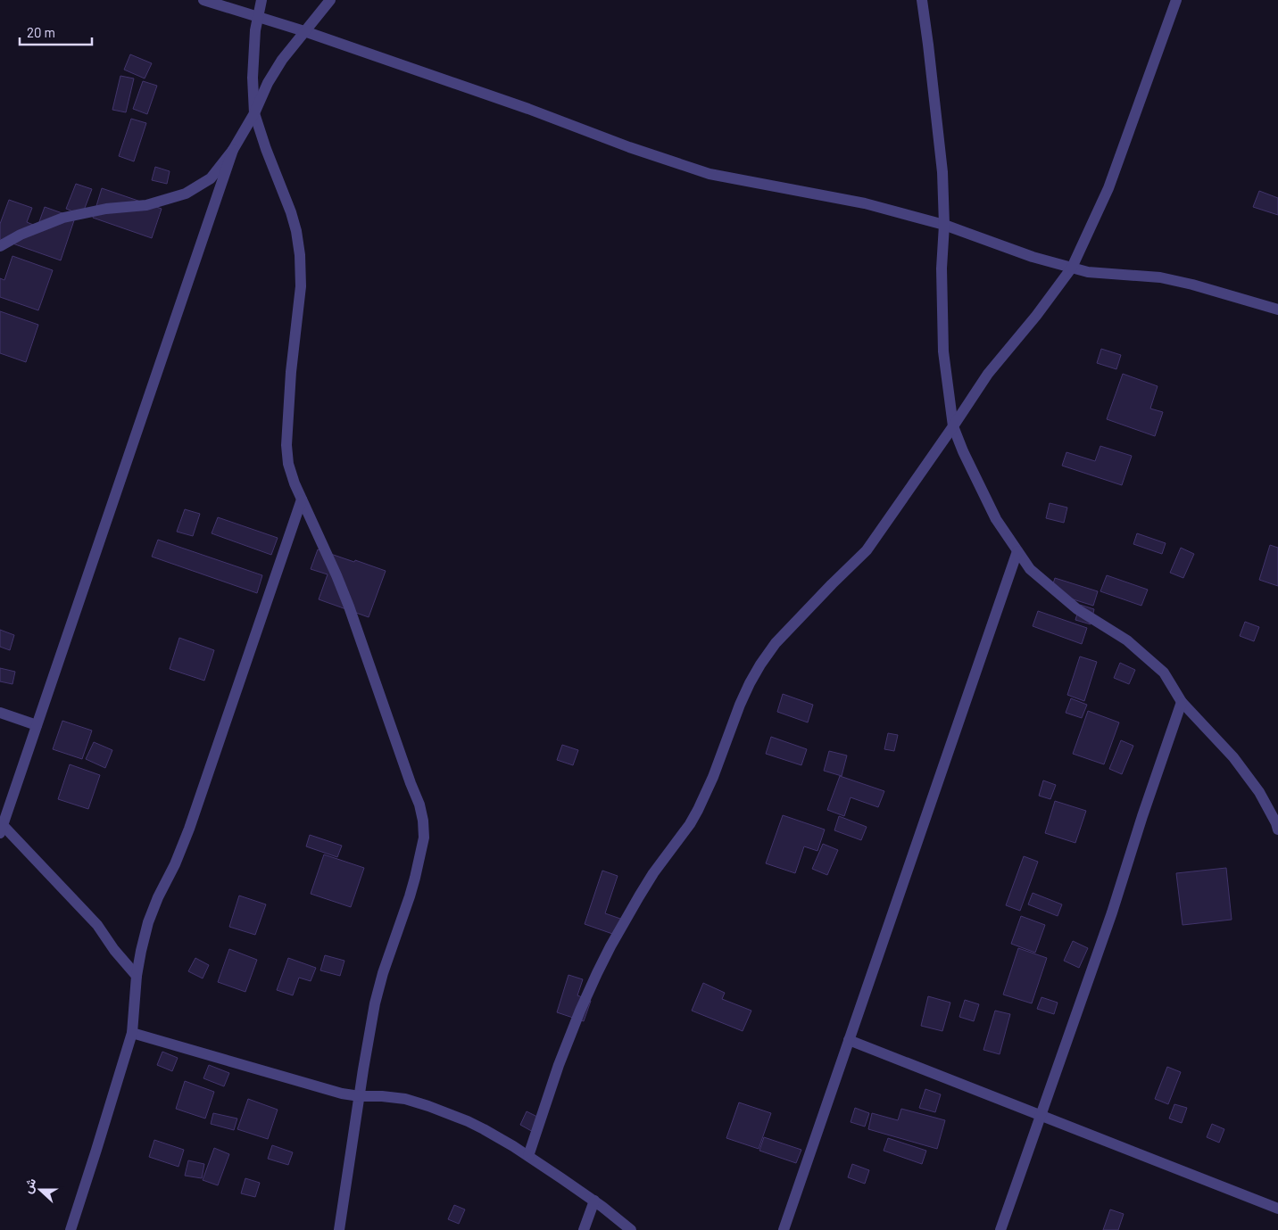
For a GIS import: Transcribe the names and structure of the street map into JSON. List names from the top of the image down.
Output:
{
  "scale_bar": "20 m",
  "north": "left"
}
